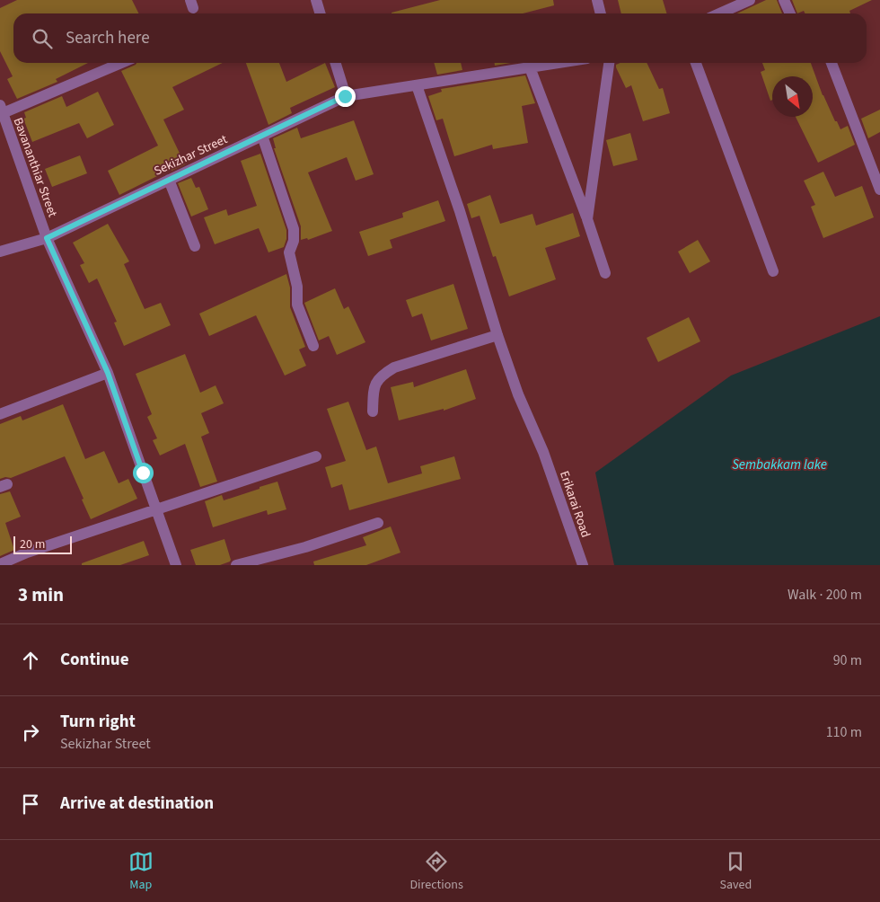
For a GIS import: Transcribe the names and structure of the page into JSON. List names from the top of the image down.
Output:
{
  "streets": {
    "street": ["Sekizhar Street", "Bavananthiar Street", "Erikarai Road"]
  },
  "crossings": [
    ["Sekizhar Street", "Bavananthiar Street"],
    ["Sekizhar Street", "Erikarai Road"]
  ],
  "water": ["Sembakkam lake"],
  "scale_bar": "20 m",
  "north": "bottom right",
  "page": {
    "search": "Search here",
    "scale": "20 m",
    "heading": ["3 min", "Walk · 200 m"],
    "list": [
      ["Continue", "90 m"],
      ["Turn right", "Sekizhar Street", "110 m"],
      "Arrive at destination"
    ],
    "nav": ["Map", "Directions", "Saved"]
  }
}
